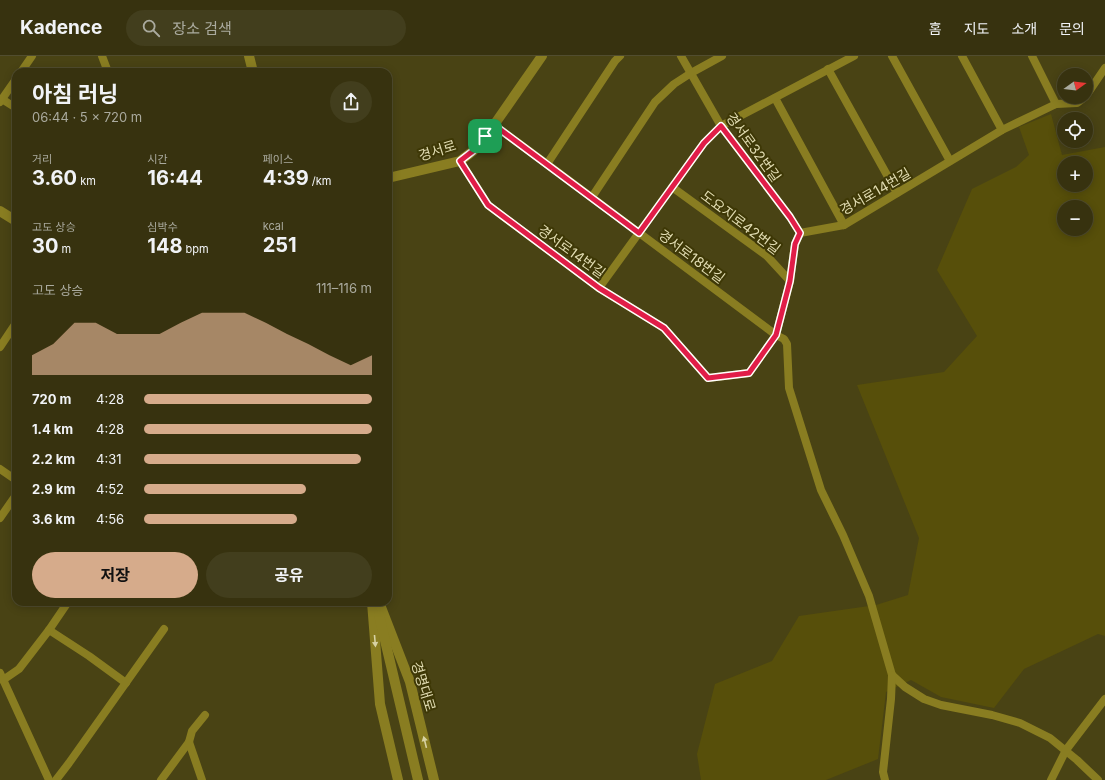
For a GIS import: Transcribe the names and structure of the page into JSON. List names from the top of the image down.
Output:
{
  "streets": {
    "main road": ["경서로", "경명대로"],
    "street": [
      "경서로32번길",
      "경서로14번길",
      "도요지로42번길",
      "경서로18번길"
    ]
  },
  "crossings": [
    ["경서로32번길", "경서로14번길"],
    ["경서로", "경서로14번길"],
    ["경서로", "경서로18번길"],
    ["경서로14번길", "도요지로42번길"],
    ["경서로14번길", "경서로18번길"]
  ],
  "north": "right",
  "page": {
    "header": "Kadence",
    "search": "장소 검색",
    "nav": [
      "홈",
      "지도",
      "소개",
      "문의"
    ],
    "map_buttons": ["+", "−"],
    "heading": ["아침 러닝", "06:44 · 5 × 720 m"],
    "stats": [
      ["거리", "3.60 km"],
      ["시간", "16:44"],
      ["페이스", "4:39 /km"],
      ["고도 상승", "30 m"],
      ["심박수", "148 bpm"],
      ["kcal", "251"]
    ],
    "chart": ["고도 상승", "111–116 m"],
    "list": [
      {
        "name": "720 m",
        "note": "4:28"
      },
      {
        "name": "1.4 km",
        "note": "4:28"
      },
      {
        "name": "2.2 km",
        "note": "4:31"
      },
      {
        "name": "2.9 km",
        "note": "4:52"
      },
      {
        "name": "3.6 km",
        "note": "4:56"
      }
    ],
    "buttons": ["저장", "공유"]
  }
}
